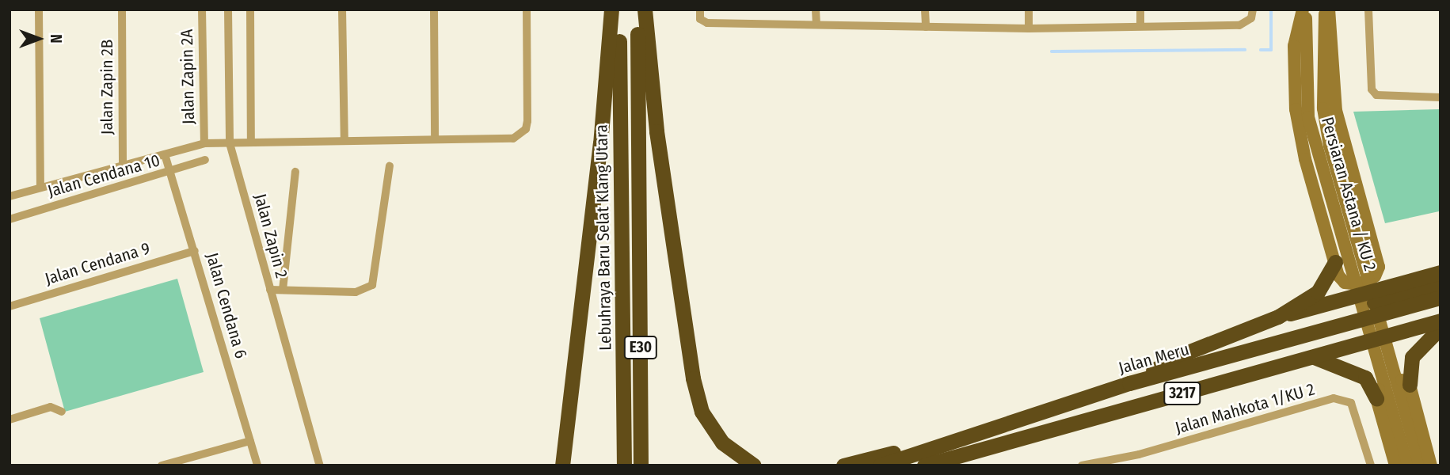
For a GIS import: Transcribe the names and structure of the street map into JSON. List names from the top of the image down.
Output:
{
  "streets": {
    "highway": [
      "Lebuhraya Baru Selat Klang Utara",
      "E30",
      "Jalan Meru",
      "3217"
    ],
    "street": [
      "Jalan Zapin 2A",
      "Jalan Zapin 2B",
      "Jalan Cendana 10",
      "Persiaran Astana / KU 2",
      "Jalan Zapin 2",
      "Jalan Cendana 9",
      "Jalan Cendana 6",
      "Jalan Mahkota 1/KU 2"
    ]
  },
  "crossings": [
    ["Jalan Cendana 10", "Jalan Cendana 6"],
    ["Jalan Cendana 9", "Jalan Cendana 6"]
  ],
  "north": "right"
}
